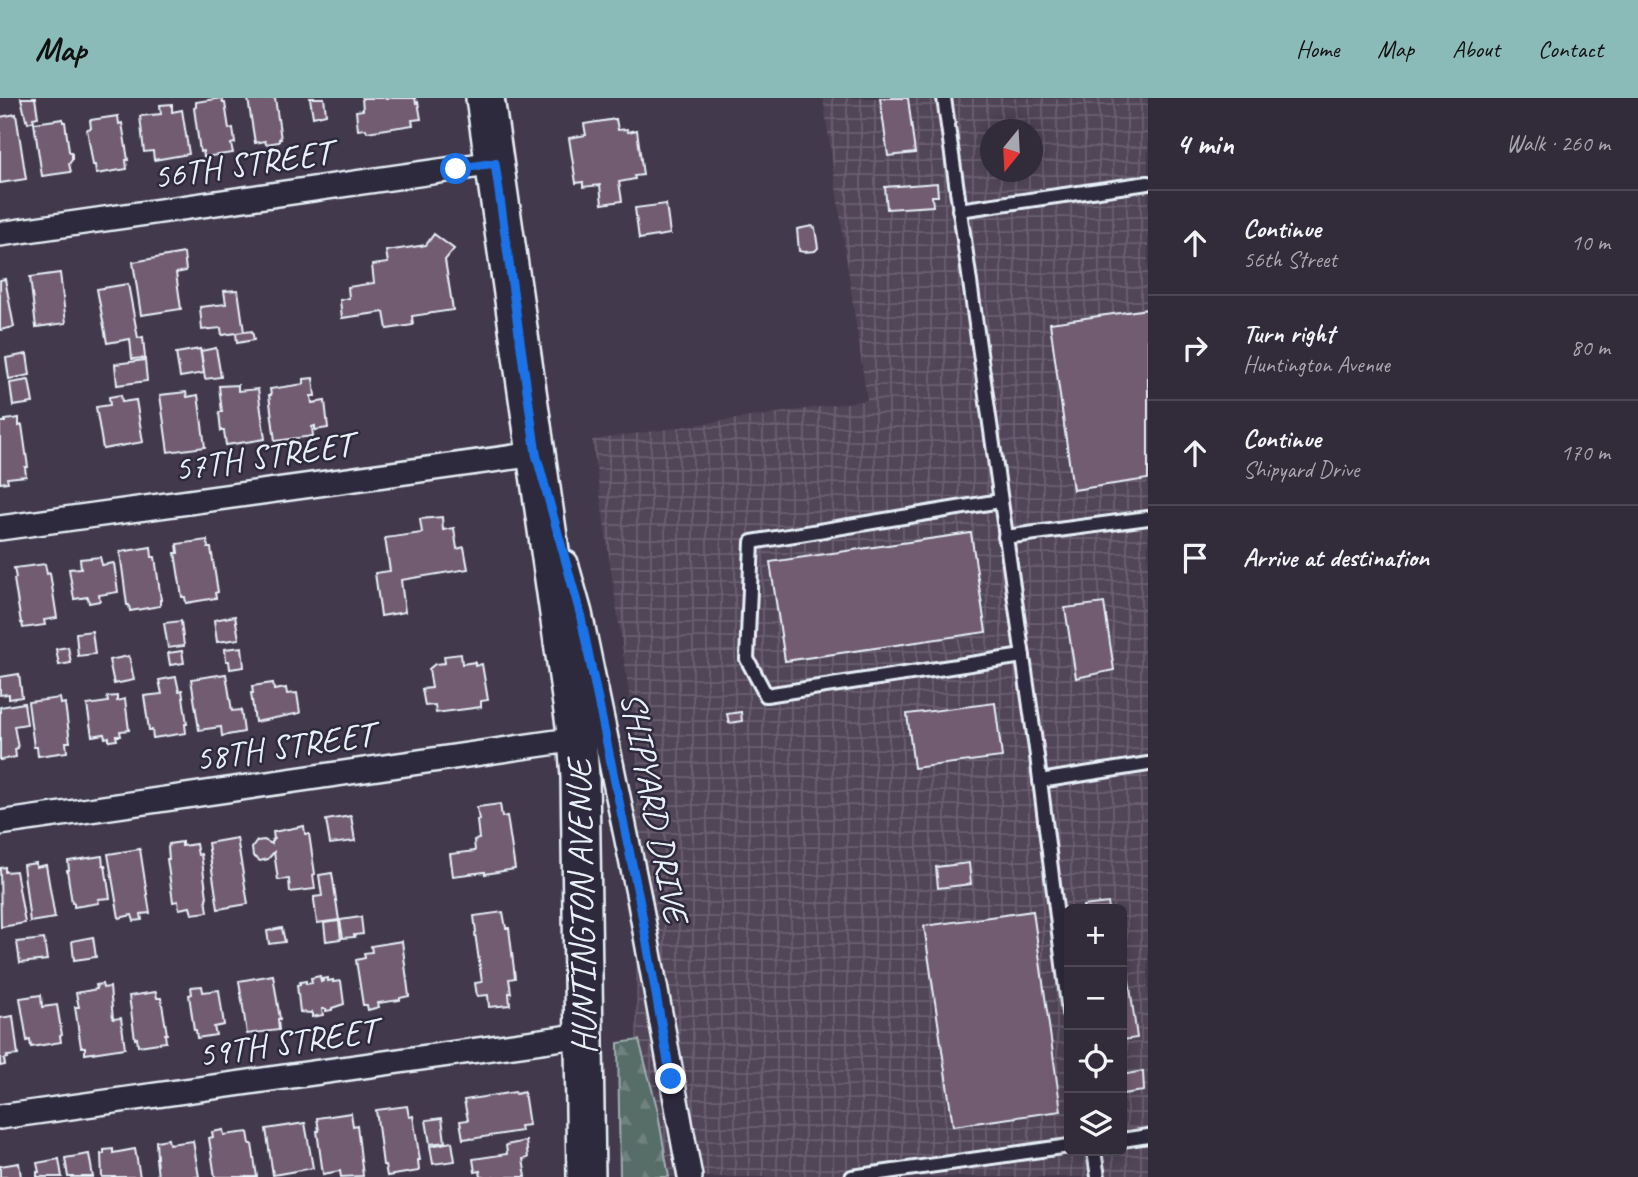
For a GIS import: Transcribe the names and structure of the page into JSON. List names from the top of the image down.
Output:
{
  "streets": {
    "main road": ["HUNTINGTON AVENUE"],
    "street": [
      "56TH STREET",
      "57TH STREET",
      "58TH STREET",
      "SHIPYARD DRIVE",
      "59TH STREET"
    ]
  },
  "crossings": [
    ["56TH STREET", "HUNTINGTON AVENUE"],
    ["57TH STREET", "SHIPYARD DRIVE"],
    ["57TH STREET", "HUNTINGTON AVENUE"],
    ["58TH STREET", "HUNTINGTON AVENUE"],
    ["SHIPYARD DRIVE", "HUNTINGTON AVENUE"],
    ["HUNTINGTON AVENUE", "59TH STREET"]
  ],
  "north": "bottom",
  "page": {
    "header": "Map",
    "nav": [
      "Home",
      "Map",
      "About",
      "Contact"
    ],
    "heading": ["4 min", "Walk · 260 m"],
    "list": [
      ["Continue", "56th Street", "10 m"],
      ["Turn right", "Huntington Avenue", "80 m"],
      ["Continue", "Shipyard Drive", "170 m"],
      "Arrive at destination"
    ],
    "map_buttons": ["+", "−"]
  }
}
